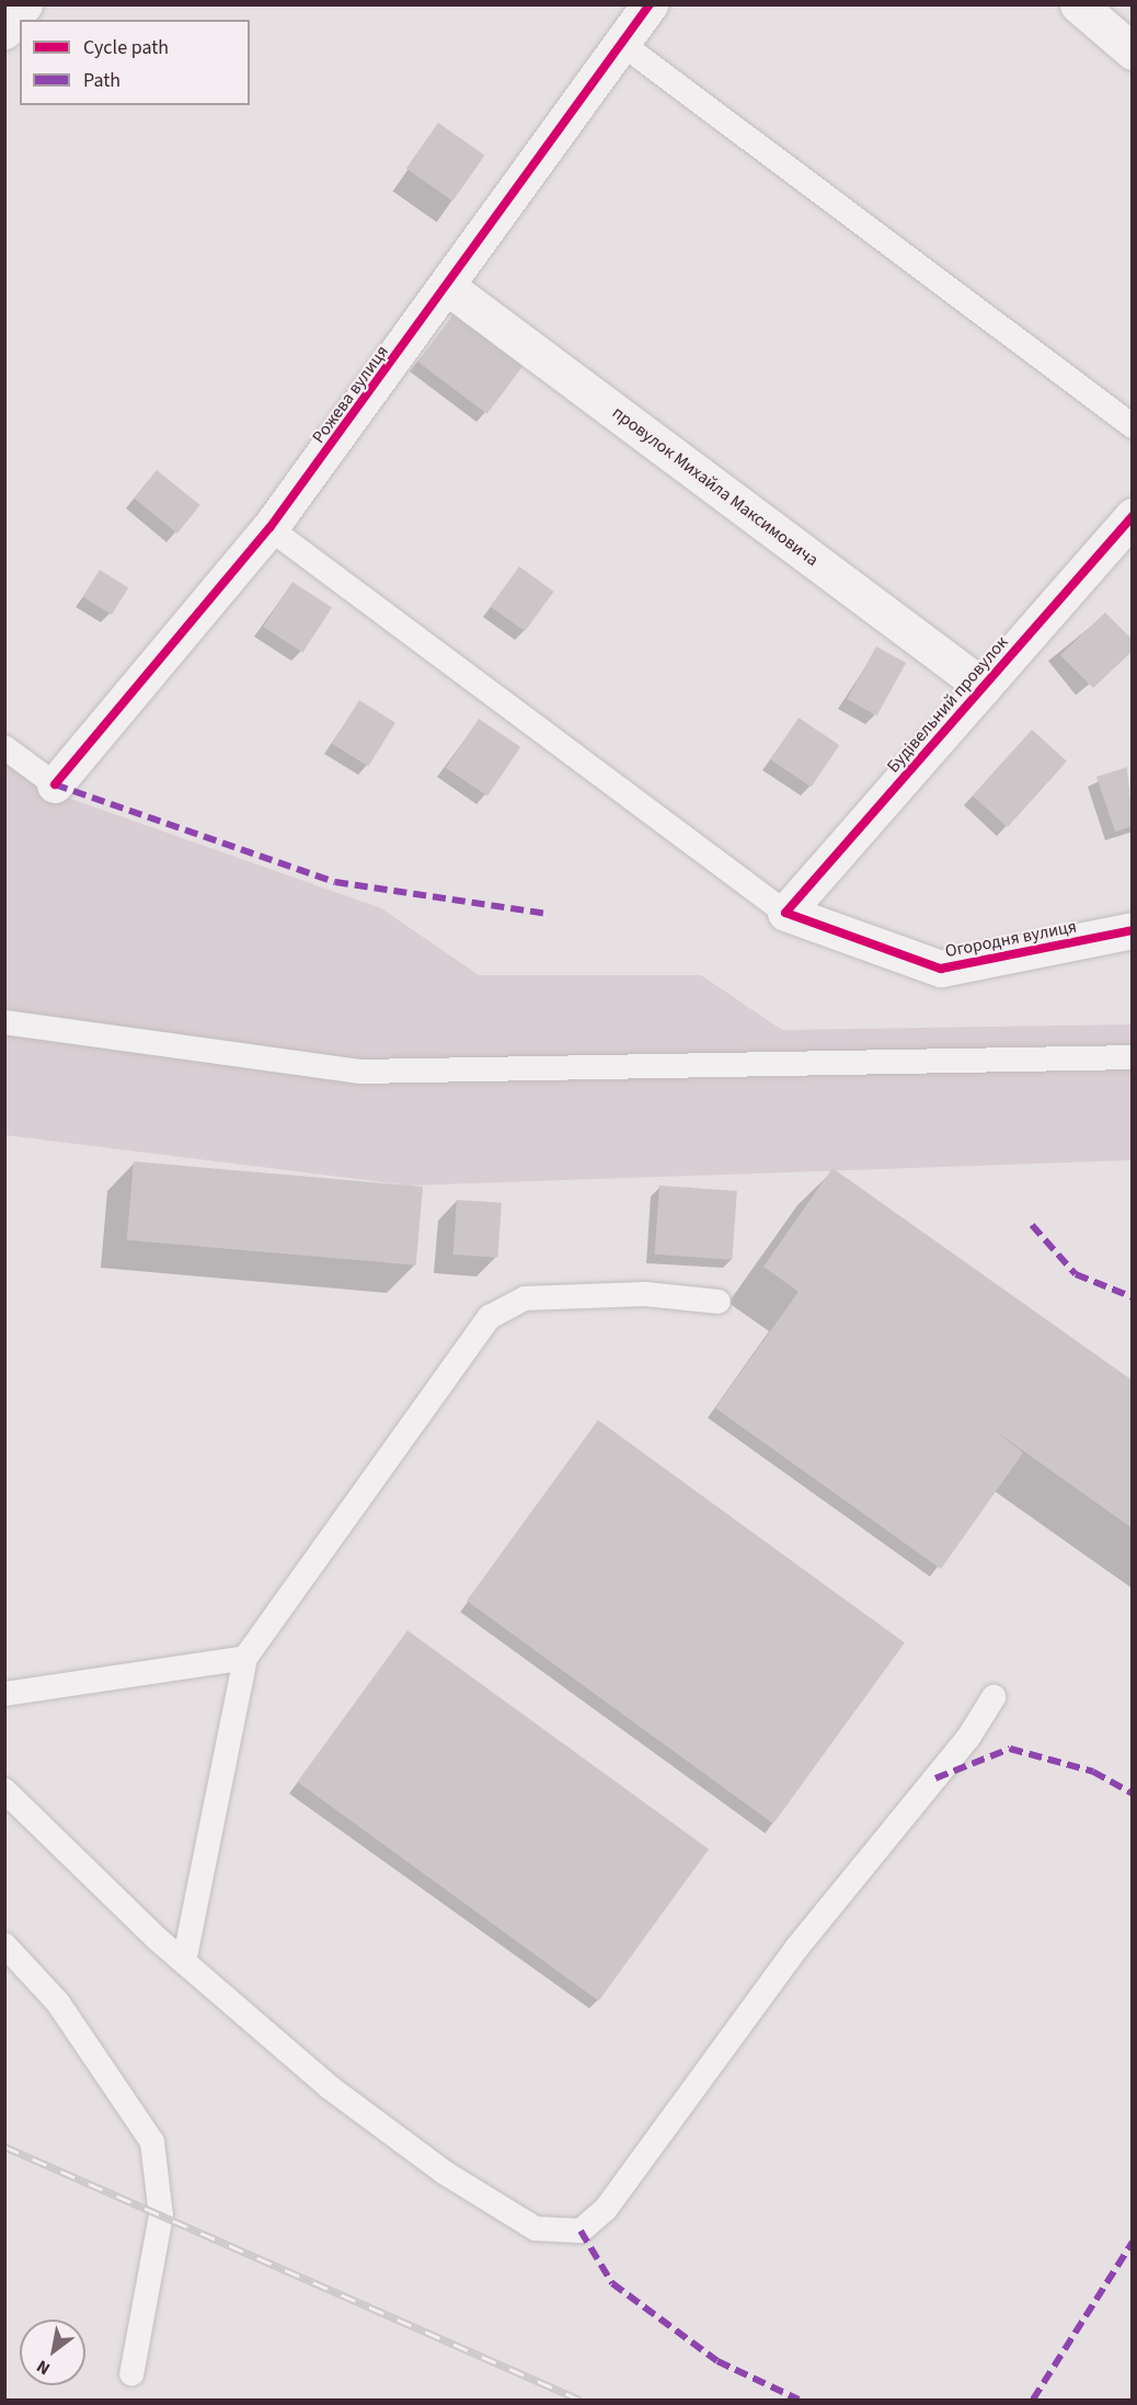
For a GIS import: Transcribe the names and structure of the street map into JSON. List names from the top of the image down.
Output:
{
  "streets": {
    "street": [
      "Рожева вулиця",
      "провулок Михайла Максимовича",
      "Будівельний провулок",
      "Огородня вулиця"
    ]
  },
  "crossings": [
    ["Рожева вулиця", "провулок Михайла Максимовича"],
    ["провулок Михайла Максимовича", "Будівельний провулок"],
    ["Будівельний провулок", "Огородня вулиця"]
  ],
  "legend": ["Cycle path", "Path"],
  "north": "bottom left"
}
